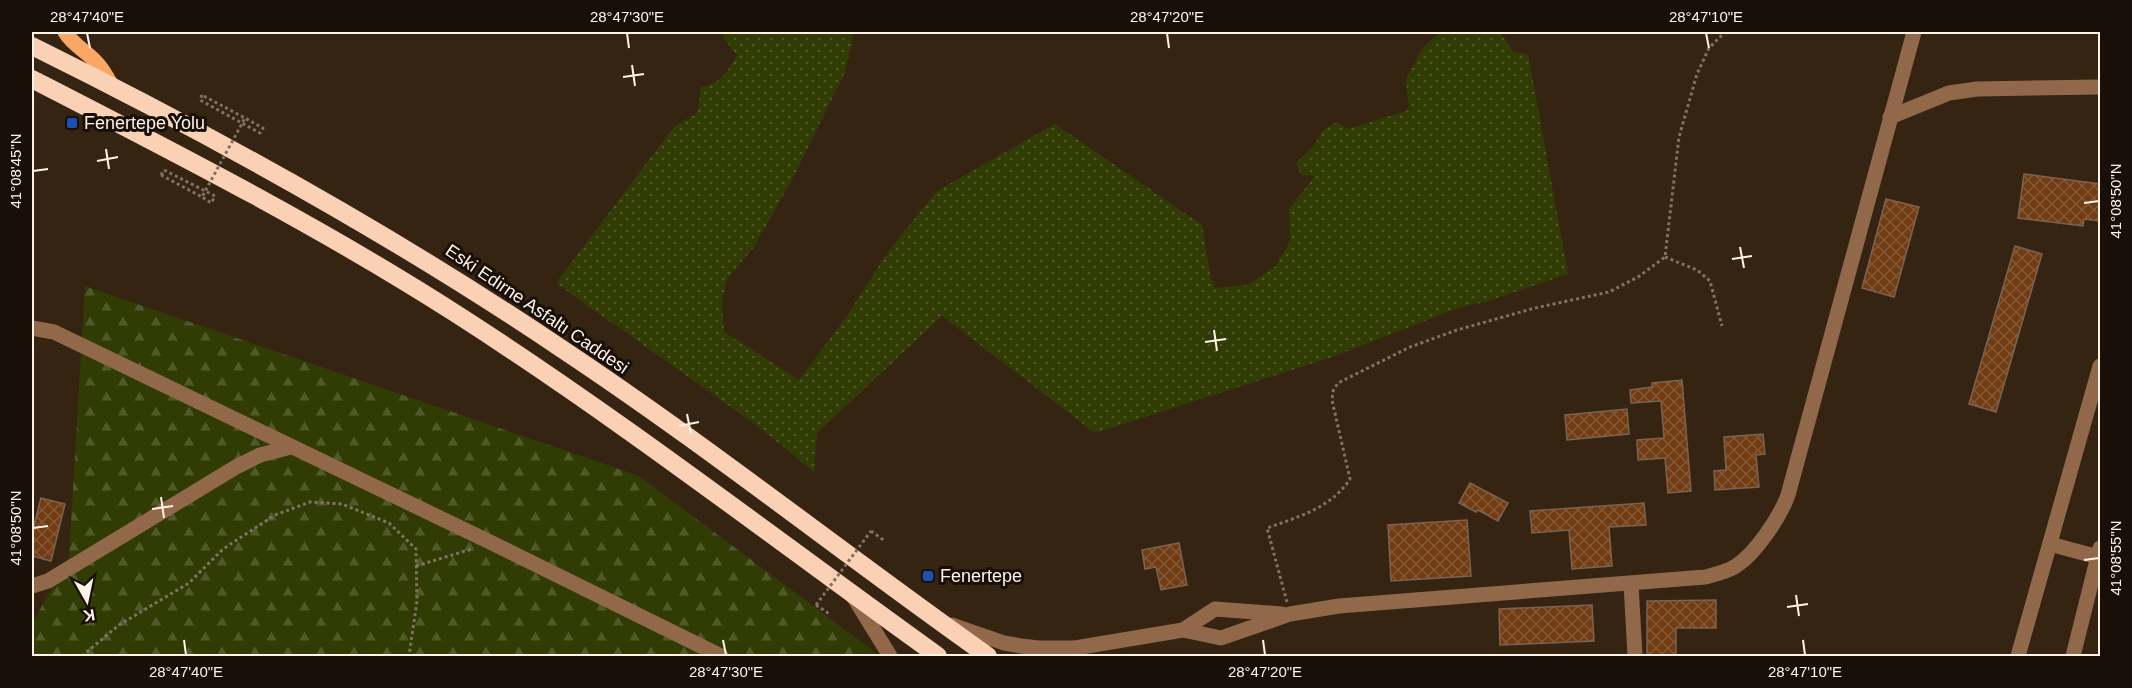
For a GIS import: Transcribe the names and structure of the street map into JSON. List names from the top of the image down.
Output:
{
  "streets": {
    "highway": ["Eski Edirne Asfaltı Caddesi"]
  },
  "places": {
    "transit": ["Fenertepe Yolu", "Fenertepe"]
  },
  "north": "bottom",
  "coordinates": [
    "28°47'40\"E",
    "28°47'30\"E",
    "28°47'20\"E",
    "28°47'10\"E",
    "41°08'45\"N",
    "41°08'50\"N",
    "41°08'55\"N"
  ]
}
